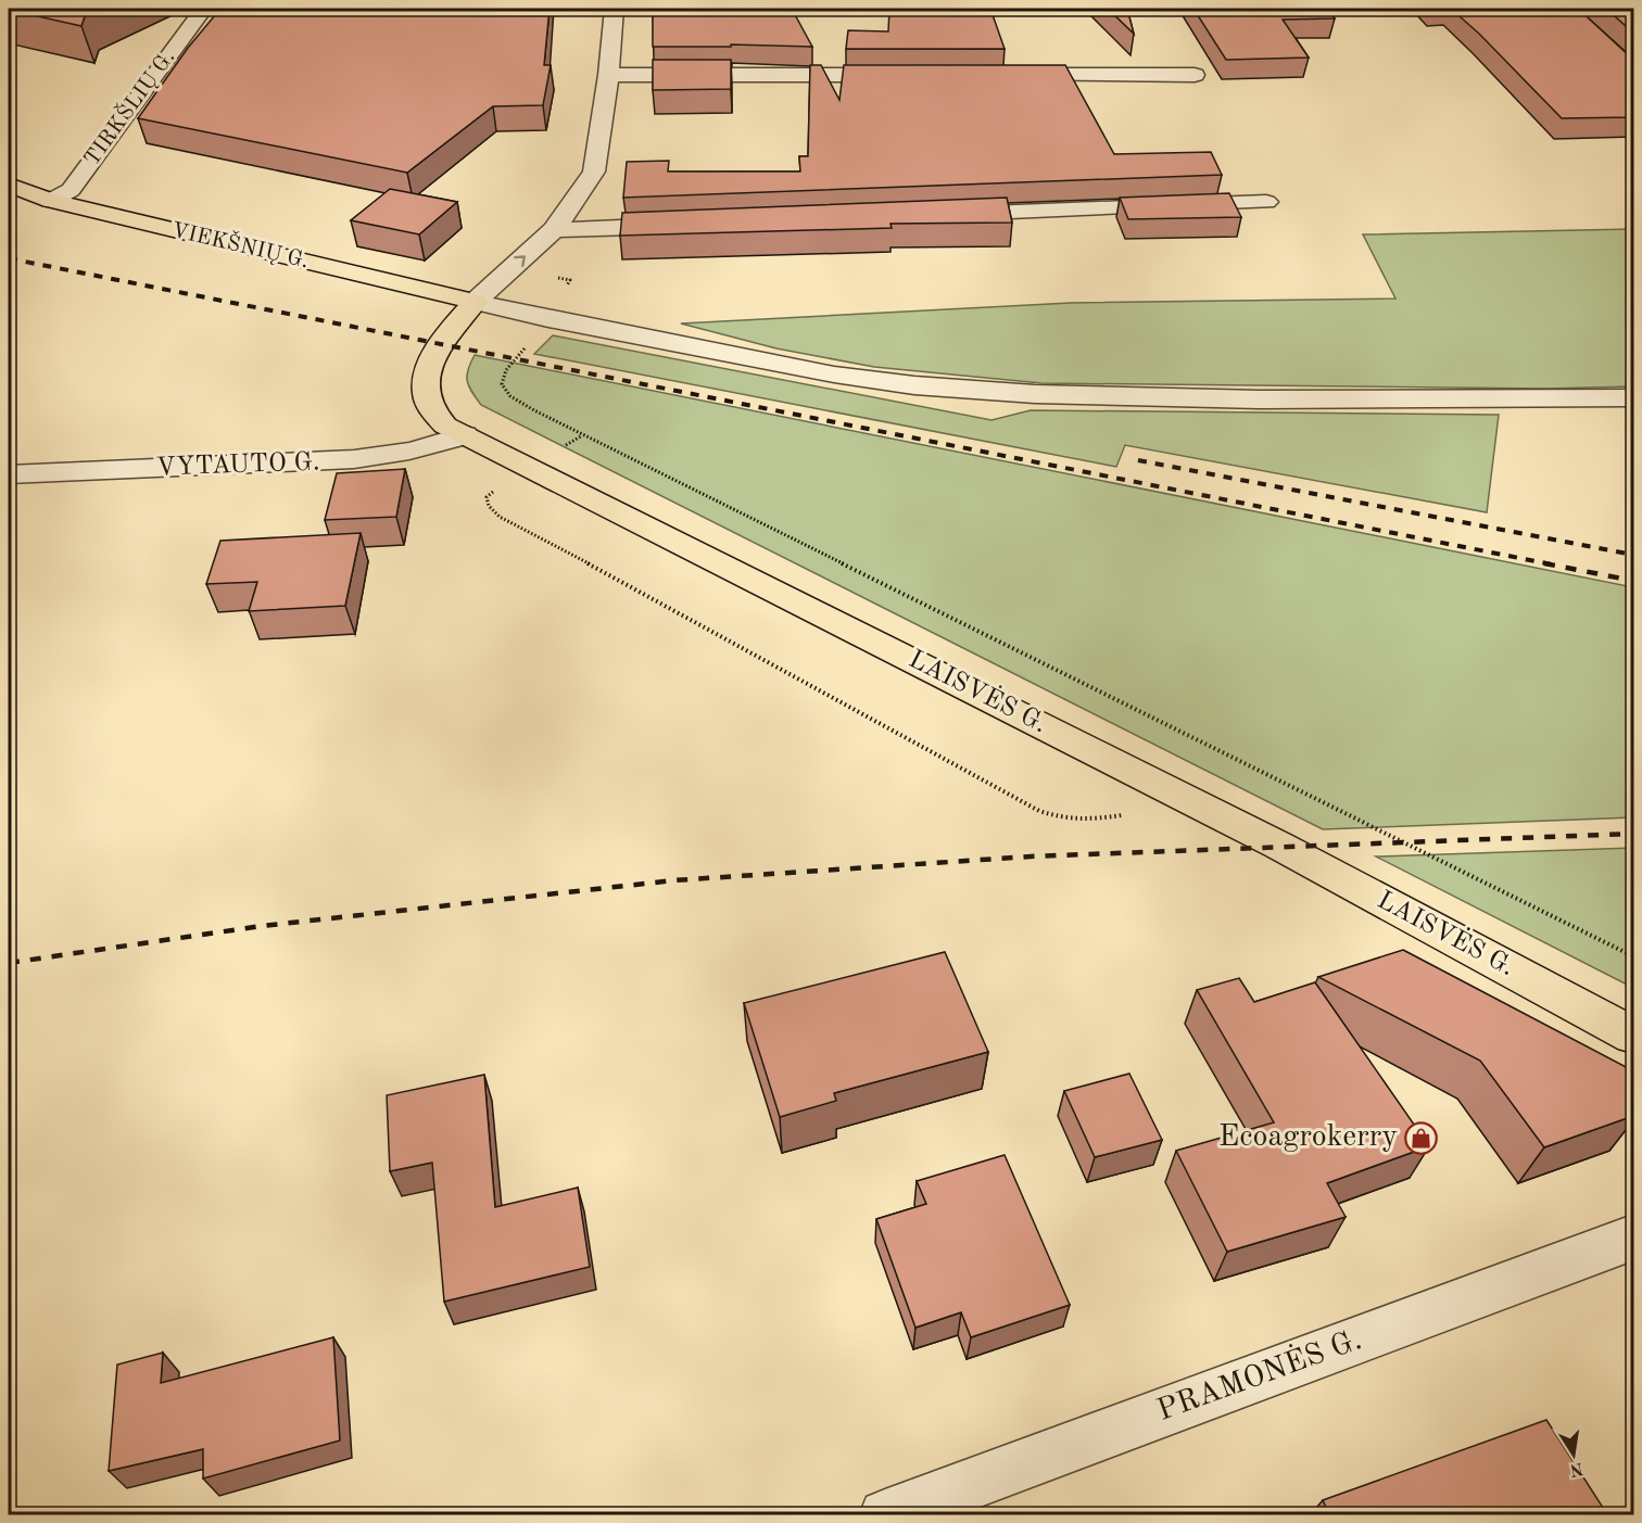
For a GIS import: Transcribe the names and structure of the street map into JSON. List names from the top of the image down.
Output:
{
  "streets": {
    "main road": ["VIEKŠNIŲ G.", "LAISVĖS G."],
    "street": ["TIRKŠLIŲ G.", "VYTAUTO G.", "PRAMONĖS G."]
  },
  "crossings": [
    ["TIRKŠLIŲ G.", "VIEKŠNIŲ G."],
    ["VIEKŠNIŲ G.", "LAISVĖS G."],
    ["VYTAUTO G.", "LAISVĖS G."]
  ],
  "places": {
    "shop": ["Ecoagrokerry"]
  },
  "north": "bottom"
}
